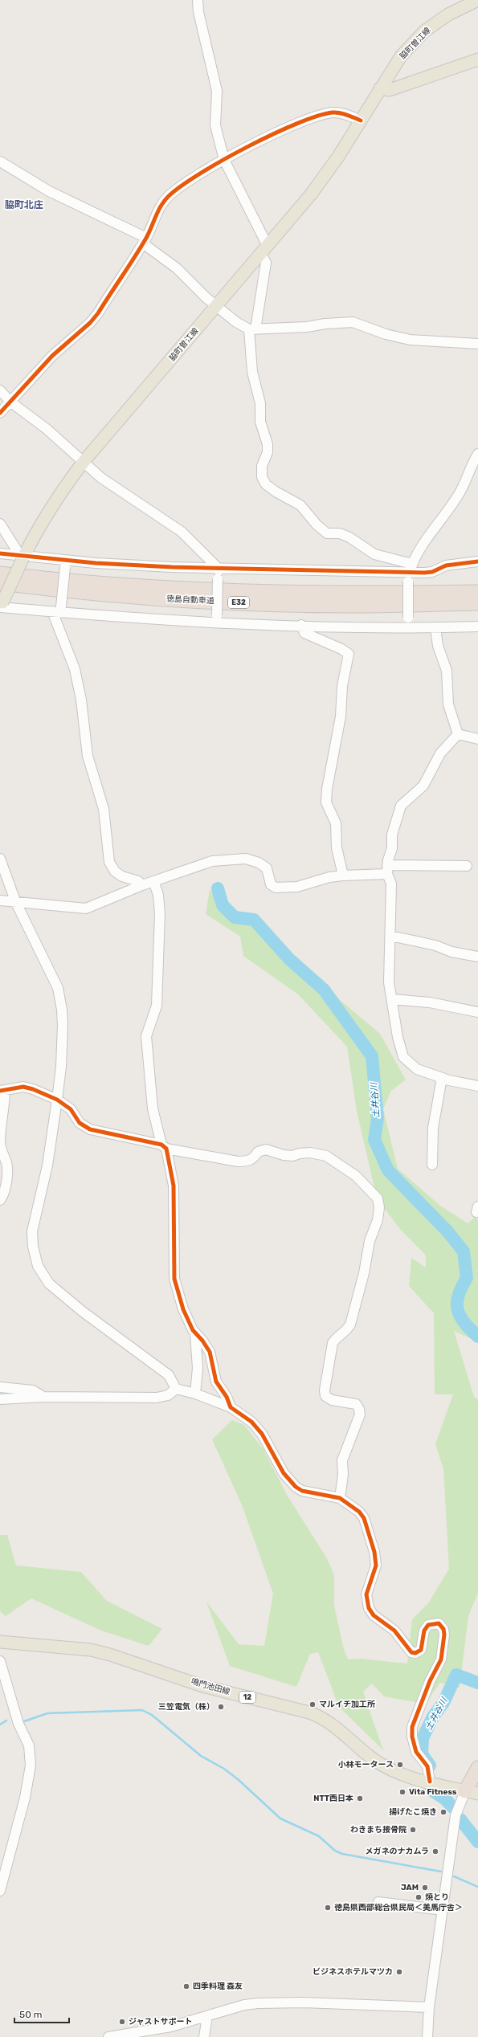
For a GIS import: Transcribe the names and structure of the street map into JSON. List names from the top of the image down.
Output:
{
  "streets": {
    "highway": ["徳島自動車道", "E32"],
    "main road": ["脇町曽江線", "鳴門池田線", "12"]
  },
  "districts": ["脇町北庄"],
  "water": ["土井谷川"],
  "places": [
    "マルイチ加工所",
    "三笠電気（株）",
    "小林モータース",
    "Vita Fitness",
    "NTT西日本",
    "揚げたこ焼き",
    "わきまち接骨院",
    "メガネのナカムラ",
    "JAM",
    "焼とり",
    "徳島県西部総合県民局＜美馬庁舎＞",
    "ビジネスホテルマツカ",
    "四季料理 森友",
    "ジャストサポート"
  ],
  "scale_bar": "50 m"
}
